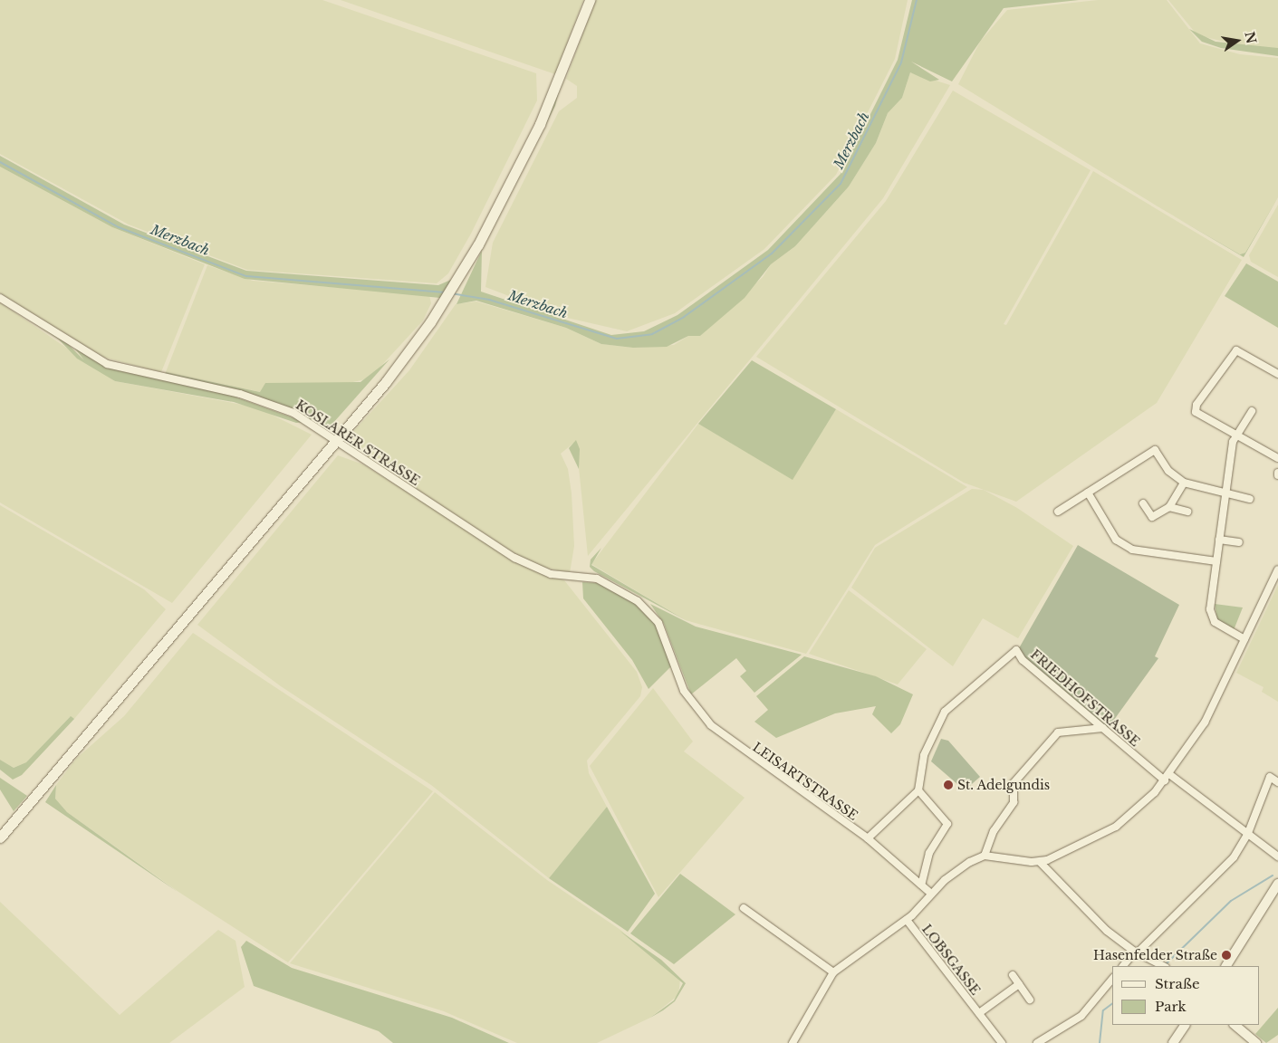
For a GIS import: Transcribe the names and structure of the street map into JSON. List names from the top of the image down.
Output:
{
  "streets": {
    "street": [
      "KOSLARER STRASSE",
      "FRIEDHOFSTRASSE",
      "LEISARTSTRASSE",
      "LOBSGASSE"
    ]
  },
  "crossings": [
    ["KOSLARER STRASSE", "LEISARTSTRASSE"]
  ],
  "water": ["Merzbach"],
  "places": ["St. Adelgundis", "Hasenfelder Straße"],
  "legend": ["Straße", "Park"],
  "north": "right"
}
